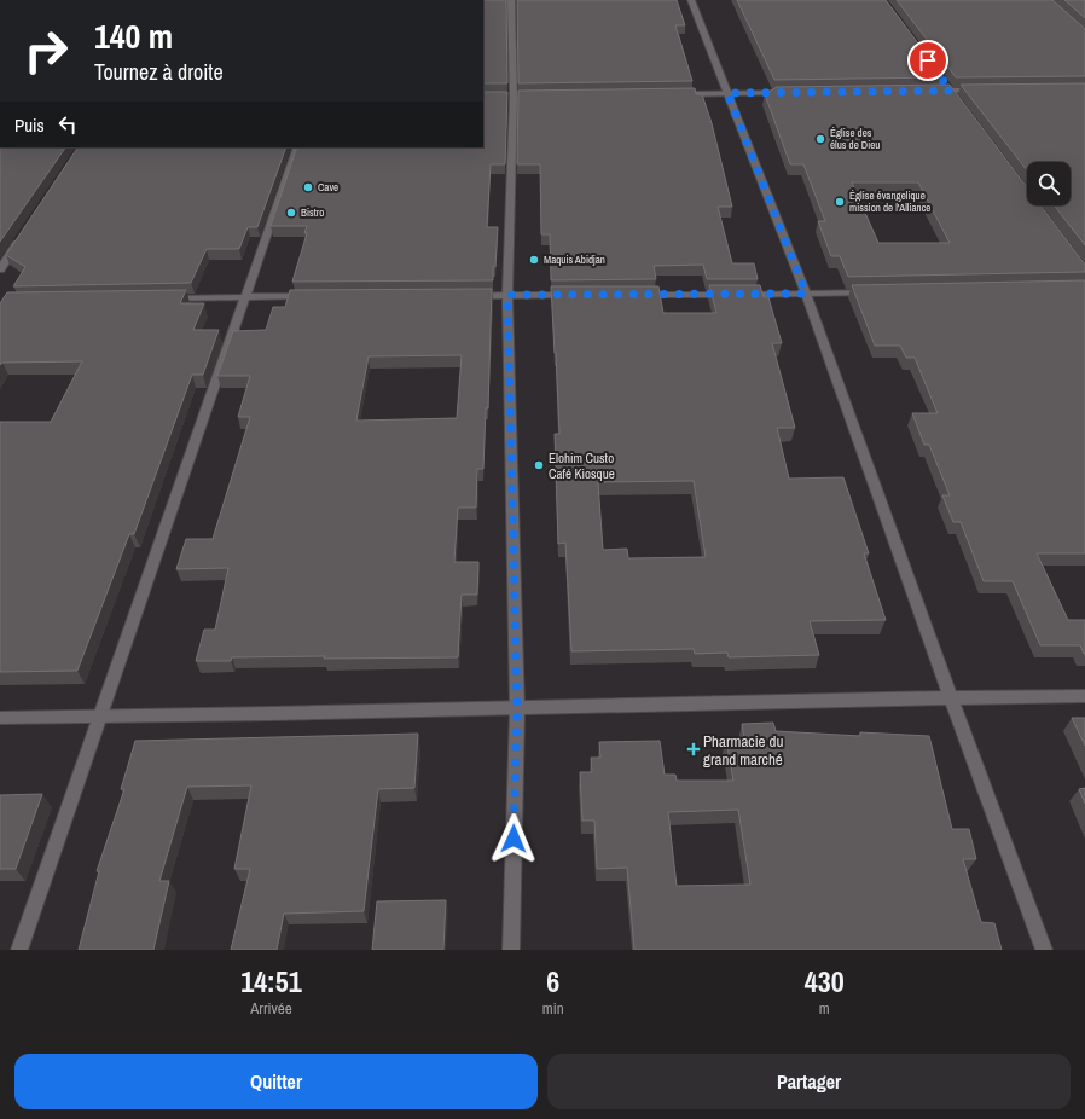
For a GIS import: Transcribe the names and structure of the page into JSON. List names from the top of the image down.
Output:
{
  "places": {
    "other": [
      "Église des élus de Dieu",
      "Cave",
      "Église évangelique mission de l'Alliance",
      "Bistro",
      "Maquis Abidjan",
      "Elohim Custo Café Kiosque"
    ],
    "health": ["Pharmacie du grand marché"]
  },
  "page": {
    "turn": ["140 m", "Tournez à droite"],
    "then": "Puis",
    "eta": [
      "14:51",
      "Arrivée",
      "6",
      "min",
      "430",
      "m"
    ],
    "buttons": ["Quitter", "Partager"]
  }
}
